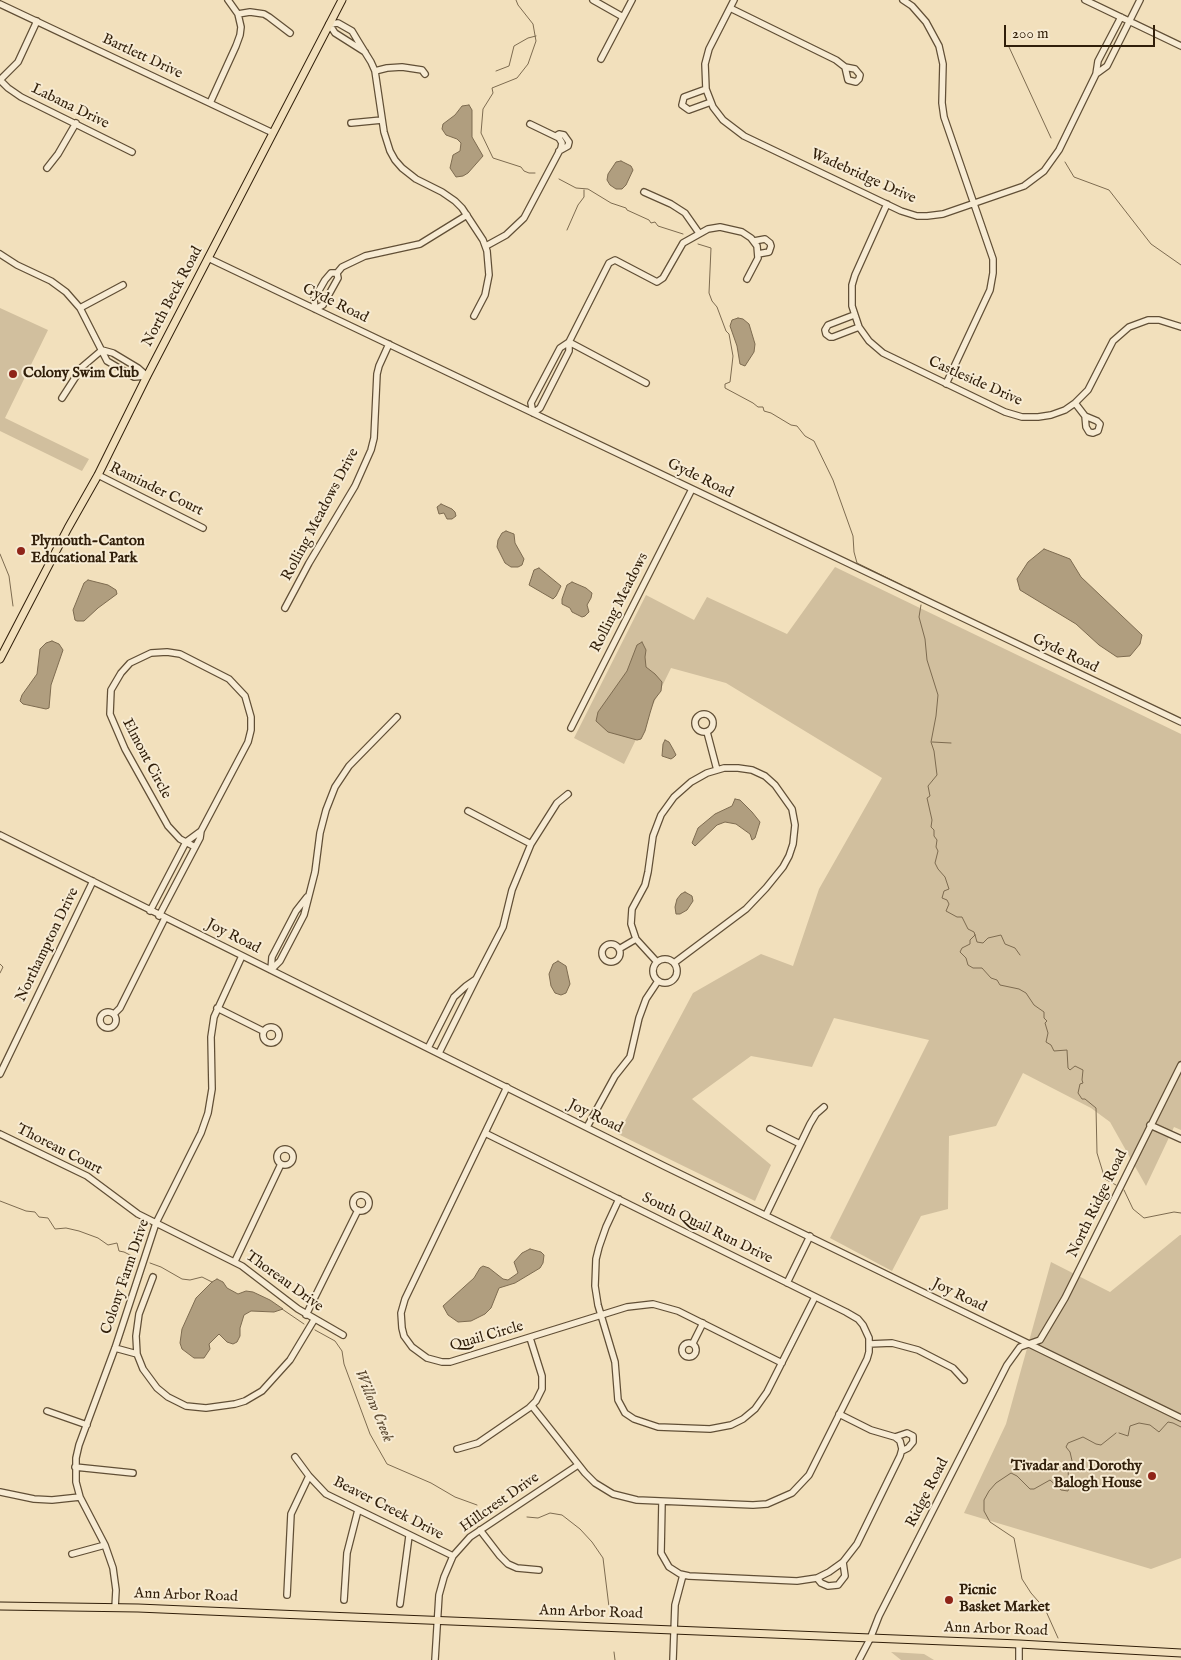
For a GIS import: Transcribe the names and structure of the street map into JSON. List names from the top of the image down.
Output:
{
  "streets": {
    "main road": ["North Beck Road", "Ann Arbor Road"],
    "street": [
      "Bartlett Drive",
      "Labana Drive",
      "Wadebridge Drive",
      "Gyde Road",
      "Castleside Drive",
      "Raminder Court",
      "Rolling Meadows Drive",
      "Rolling Meadows",
      "Elmont Circle",
      "Joy Road",
      "Northampton Drive",
      "Thoreau Court",
      "North Ridge Road",
      "South Quail Run Drive",
      "Colony Farm Drive",
      "Thoreau Drive",
      "Quail Circle",
      "Ridge Road",
      "Hillcrest Drive",
      "Beaver Creek Drive"
    ]
  },
  "crossings": [
    ["Bartlett Drive", "North Beck Road"],
    ["Wadebridge Drive", "Castleside Drive"],
    ["North Beck Road", "Gyde Road"],
    ["North Beck Road", "Raminder Court"],
    ["Gyde Road", "Rolling Meadows Drive"],
    ["Gyde Road", "Rolling Meadows"],
    ["Elmont Circle", "Joy Road"],
    ["Joy Road", "Northampton Drive"],
    ["Joy Road", "North Ridge Road"],
    ["Joy Road", "Colony Farm Drive"],
    ["Joy Road", "Quail Circle"],
    ["Joy Road", "Ridge Road"],
    ["Thoreau Court", "Colony Farm Drive"],
    ["Thoreau Court", "Thoreau Drive"],
    ["North Ridge Road", "Ridge Road"],
    ["South Quail Run Drive", "Quail Circle"],
    ["Colony Farm Drive", "Thoreau Drive"],
    ["Colony Farm Drive", "Ann Arbor Road"],
    ["Ridge Road", "Ann Arbor Road"],
    ["Hillcrest Drive", "Beaver Creek Drive"],
    ["Hillcrest Drive", "Ann Arbor Road"]
  ],
  "water": ["Willow Creek"],
  "places": [
    "Colony Swim Club",
    "Plymouth-Canton Educational Park",
    "Tivadar and Dorothy Balogh House",
    "Picnic Basket Market"
  ],
  "scale_bar": "200 m"
}
